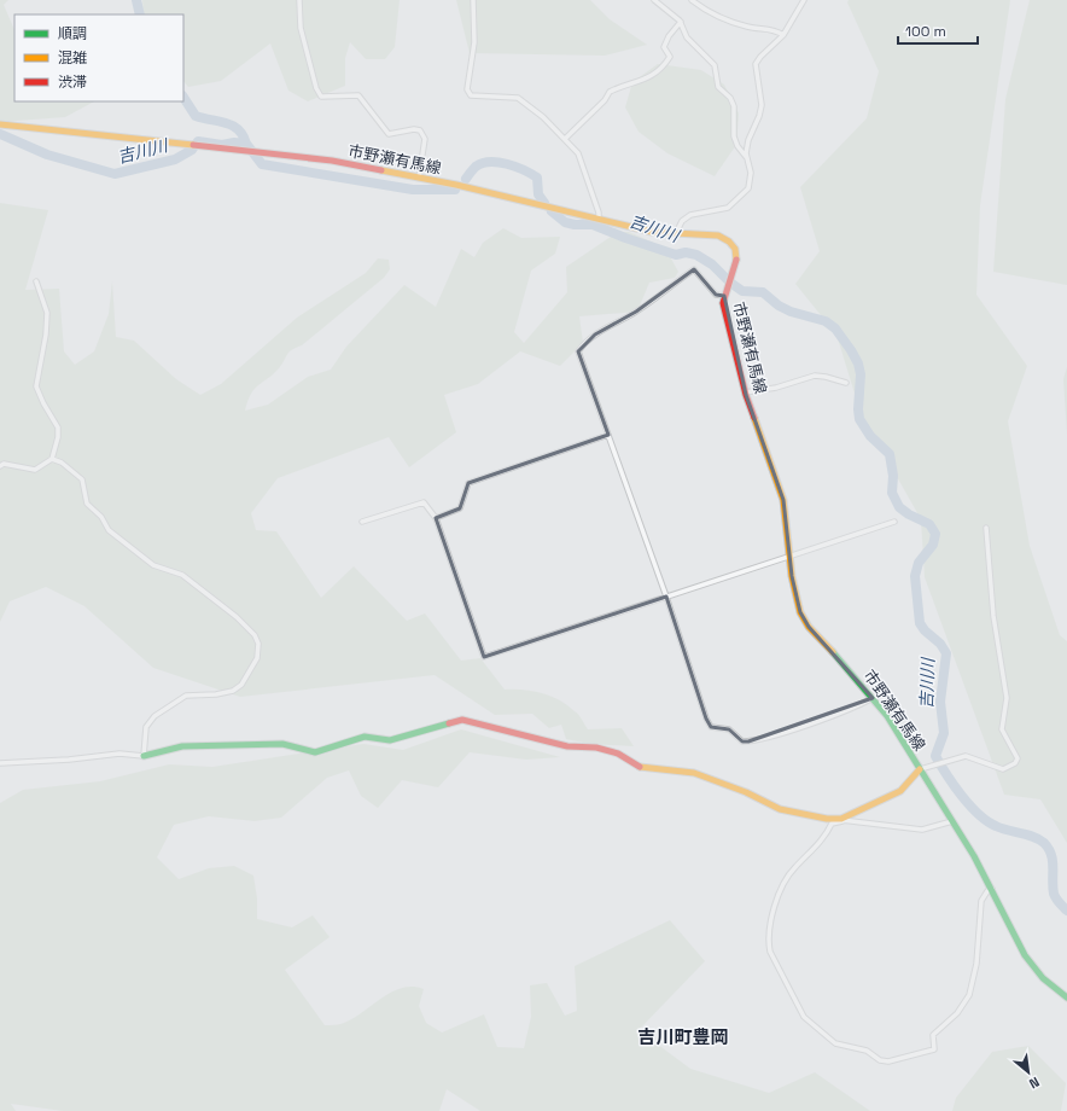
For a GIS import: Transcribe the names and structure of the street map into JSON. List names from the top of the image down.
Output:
{
  "streets": {
    "main road": ["市野瀬有馬線"]
  },
  "districts": ["吉川町豊岡"],
  "water": ["吉川川"],
  "legend": ["順調", "混雑", "渋滞"],
  "scale_bar": "100 m",
  "north": "bottom right"
}
